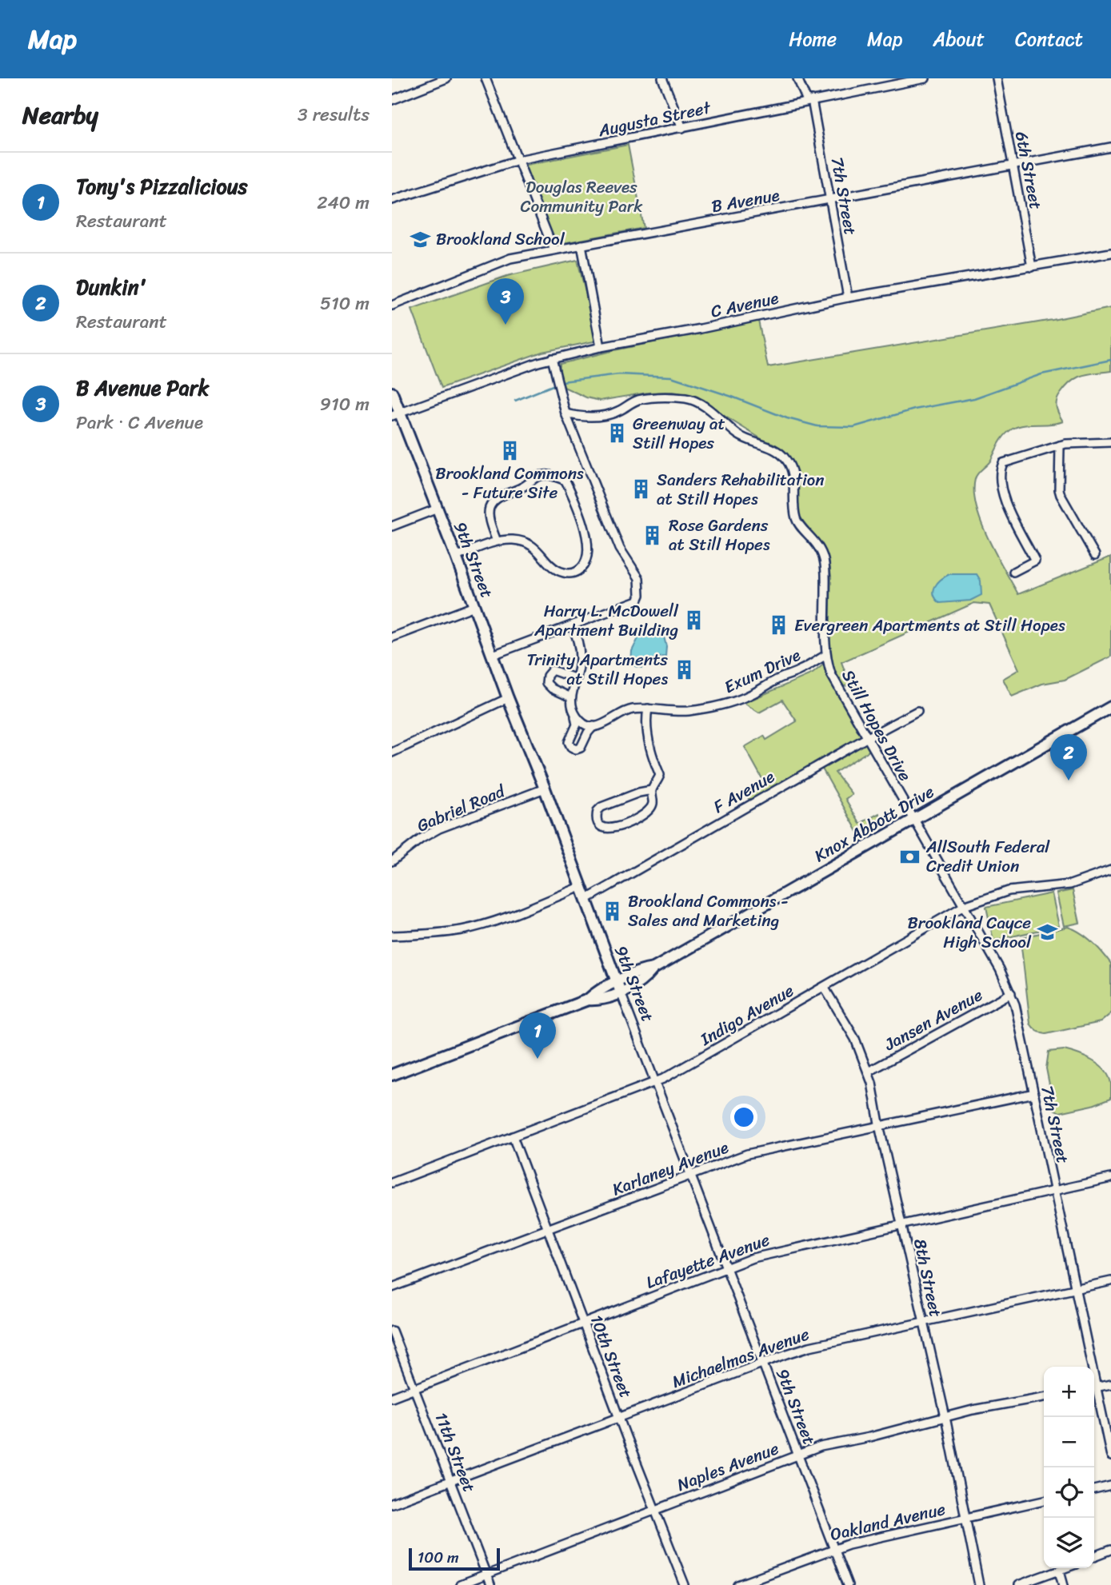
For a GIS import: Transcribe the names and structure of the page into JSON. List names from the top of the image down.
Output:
{
  "streets": {
    "main road": ["9th Street", "Knox Abbott Drive"],
    "street": [
      "Augusta Street",
      "6th Street",
      "7th Street",
      "B Avenue",
      "C Avenue",
      "Exum Drive",
      "Still Hopes Drive",
      "F Avenue",
      "Gabriel Road",
      "Indigo Avenue",
      "Jansen Avenue",
      "Karlaney Avenue",
      "Lafayette Avenue",
      "8th Street",
      "10th Street",
      "Michaelmas Avenue",
      "11th Street",
      "Naples Avenue",
      "Oakland Avenue"
    ]
  },
  "crossings": [
    ["Augusta Street", "7th Street"],
    ["6th Street", "B Avenue"],
    ["6th Street", "C Avenue"],
    ["7th Street", "B Avenue"],
    ["7th Street", "C Avenue"],
    ["7th Street", "Still Hopes Drive"],
    ["7th Street", "Knox Abbott Drive"],
    ["7th Street", "Indigo Avenue"],
    ["7th Street", "Jansen Avenue"],
    ["7th Street", "Karlaney Avenue"],
    ["7th Street", "Lafayette Avenue"],
    ["7th Street", "Michaelmas Avenue"],
    ["C Avenue", "9th Street"],
    ["9th Street", "F Avenue"],
    ["9th Street", "Gabriel Road"],
    ["9th Street", "Knox Abbott Drive"],
    ["9th Street", "Indigo Avenue"],
    ["9th Street", "Karlaney Avenue"],
    ["9th Street", "Lafayette Avenue"],
    ["9th Street", "Michaelmas Avenue"],
    ["9th Street", "Naples Avenue"],
    ["9th Street", "Oakland Avenue"],
    ["Exum Drive", "Still Hopes Drive"],
    ["Still Hopes Drive", "F Avenue"],
    ["Still Hopes Drive", "Knox Abbott Drive"],
    ["Indigo Avenue", "8th Street"],
    ["Indigo Avenue", "10th Street"],
    ["Jansen Avenue", "8th Street"],
    ["Karlaney Avenue", "8th Street"],
    ["Karlaney Avenue", "10th Street"],
    ["Lafayette Avenue", "8th Street"],
    ["Lafayette Avenue", "10th Street"],
    ["Lafayette Avenue", "11th Street"],
    ["8th Street", "Michaelmas Avenue"],
    ["8th Street", "Naples Avenue"],
    ["8th Street", "Oakland Avenue"],
    ["10th Street", "Michaelmas Avenue"],
    ["10th Street", "Naples Avenue"],
    ["Michaelmas Avenue", "11th Street"],
    ["11th Street", "Naples Avenue"]
  ],
  "parks": ["Douglas Reeves Community Park"],
  "places": {
    "school or university": ["Brookland School", "Brookland Cayce High School"],
    "building": [
      "Greenway at Still Hopes",
      "Brookland Commons - Future Site",
      "Sanders Rehabilitation at Still Hopes",
      "Rose Gardens at Still Hopes",
      "Harry L. McDowell Apartment Building",
      "Evergreen Apartments at Still Hopes",
      "Trinity Apartments at Still Hopes",
      "Brookland Commons - Sales and Marketing"
    ],
    "bank": ["AllSouth Federal Credit Union"]
  },
  "scale_bar": "100 m",
  "page": {
    "header": "Map",
    "nav": [
      "Home",
      "Map",
      "About",
      "Contact"
    ],
    "heading": ["Nearby", "3 results"],
    "list": [
      {
        "mark": "1",
        "name": "Tony's Pizzalicious",
        "note": "Restaurant",
        "value": "240 m"
      },
      {
        "mark": "2",
        "name": "Dunkin'",
        "note": "Restaurant",
        "value": "510 m"
      },
      {
        "mark": "3",
        "name": "B Avenue Park",
        "note": "Park · C Avenue",
        "value": "910 m"
      }
    ],
    "pins": ["3", "2", "1"],
    "map_buttons": ["+", "−"],
    "scale": "100 m"
  }
}
